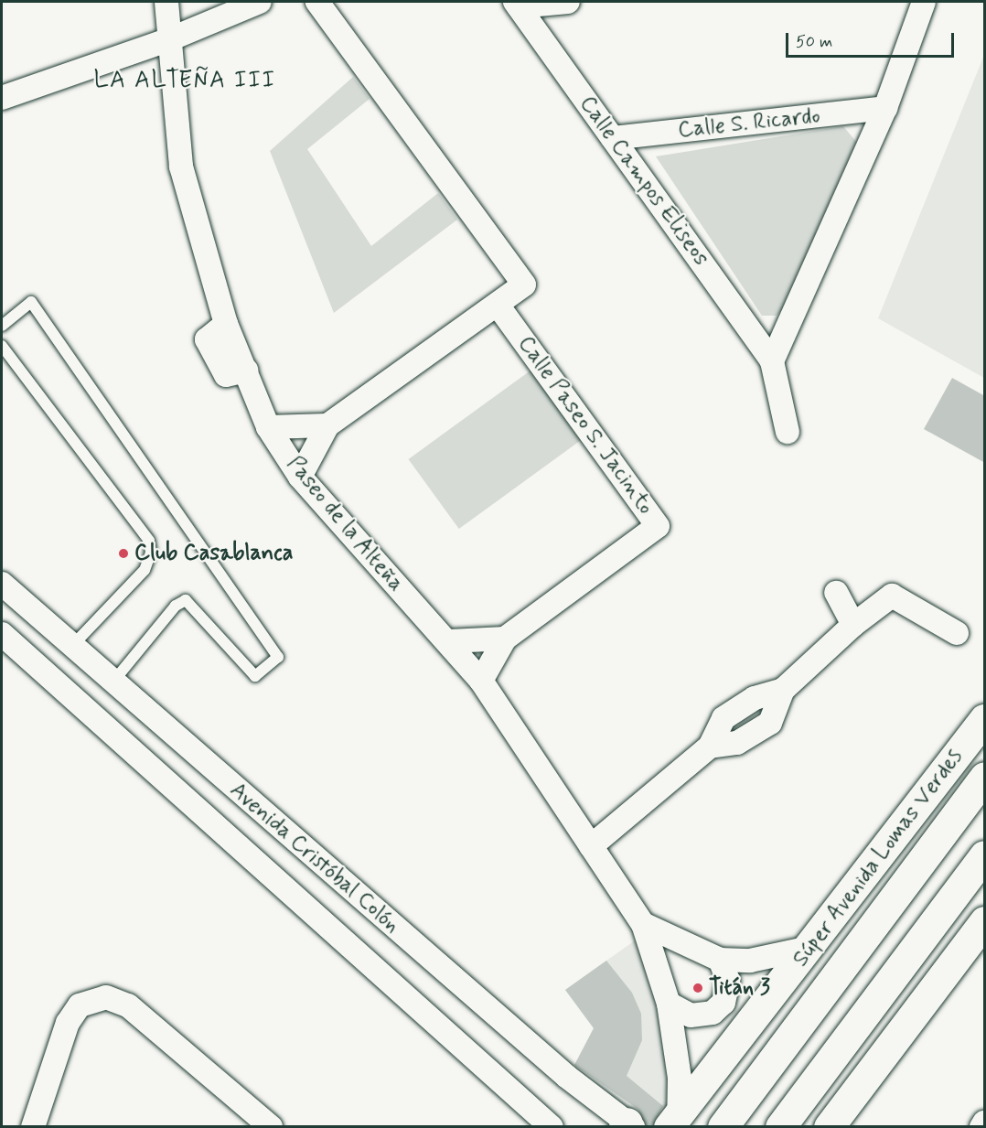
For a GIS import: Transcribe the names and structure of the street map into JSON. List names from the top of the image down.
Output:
{
  "streets": {
    "main road": ["Súper Avenida Lomas Verdes"],
    "street": [
      "Calle S. Ricardo",
      "Calle Campos Eliseos",
      "Calle Paseo S. Jacinto",
      "Paseo de la Alteña",
      "Avenida Cristóbal Colón"
    ]
  },
  "crossings": [
    ["Calle S. Ricardo", "Calle Campos Eliseos"],
    ["Calle Paseo S. Jacinto", "Paseo de la Alteña"],
    ["Paseo de la Alteña", "Súper Avenida Lomas Verdes"]
  ],
  "districts": ["LA ALTEÑA III"],
  "places": ["Club Casablanca", "Titán 3"],
  "scale_bar": "50 m"
}
